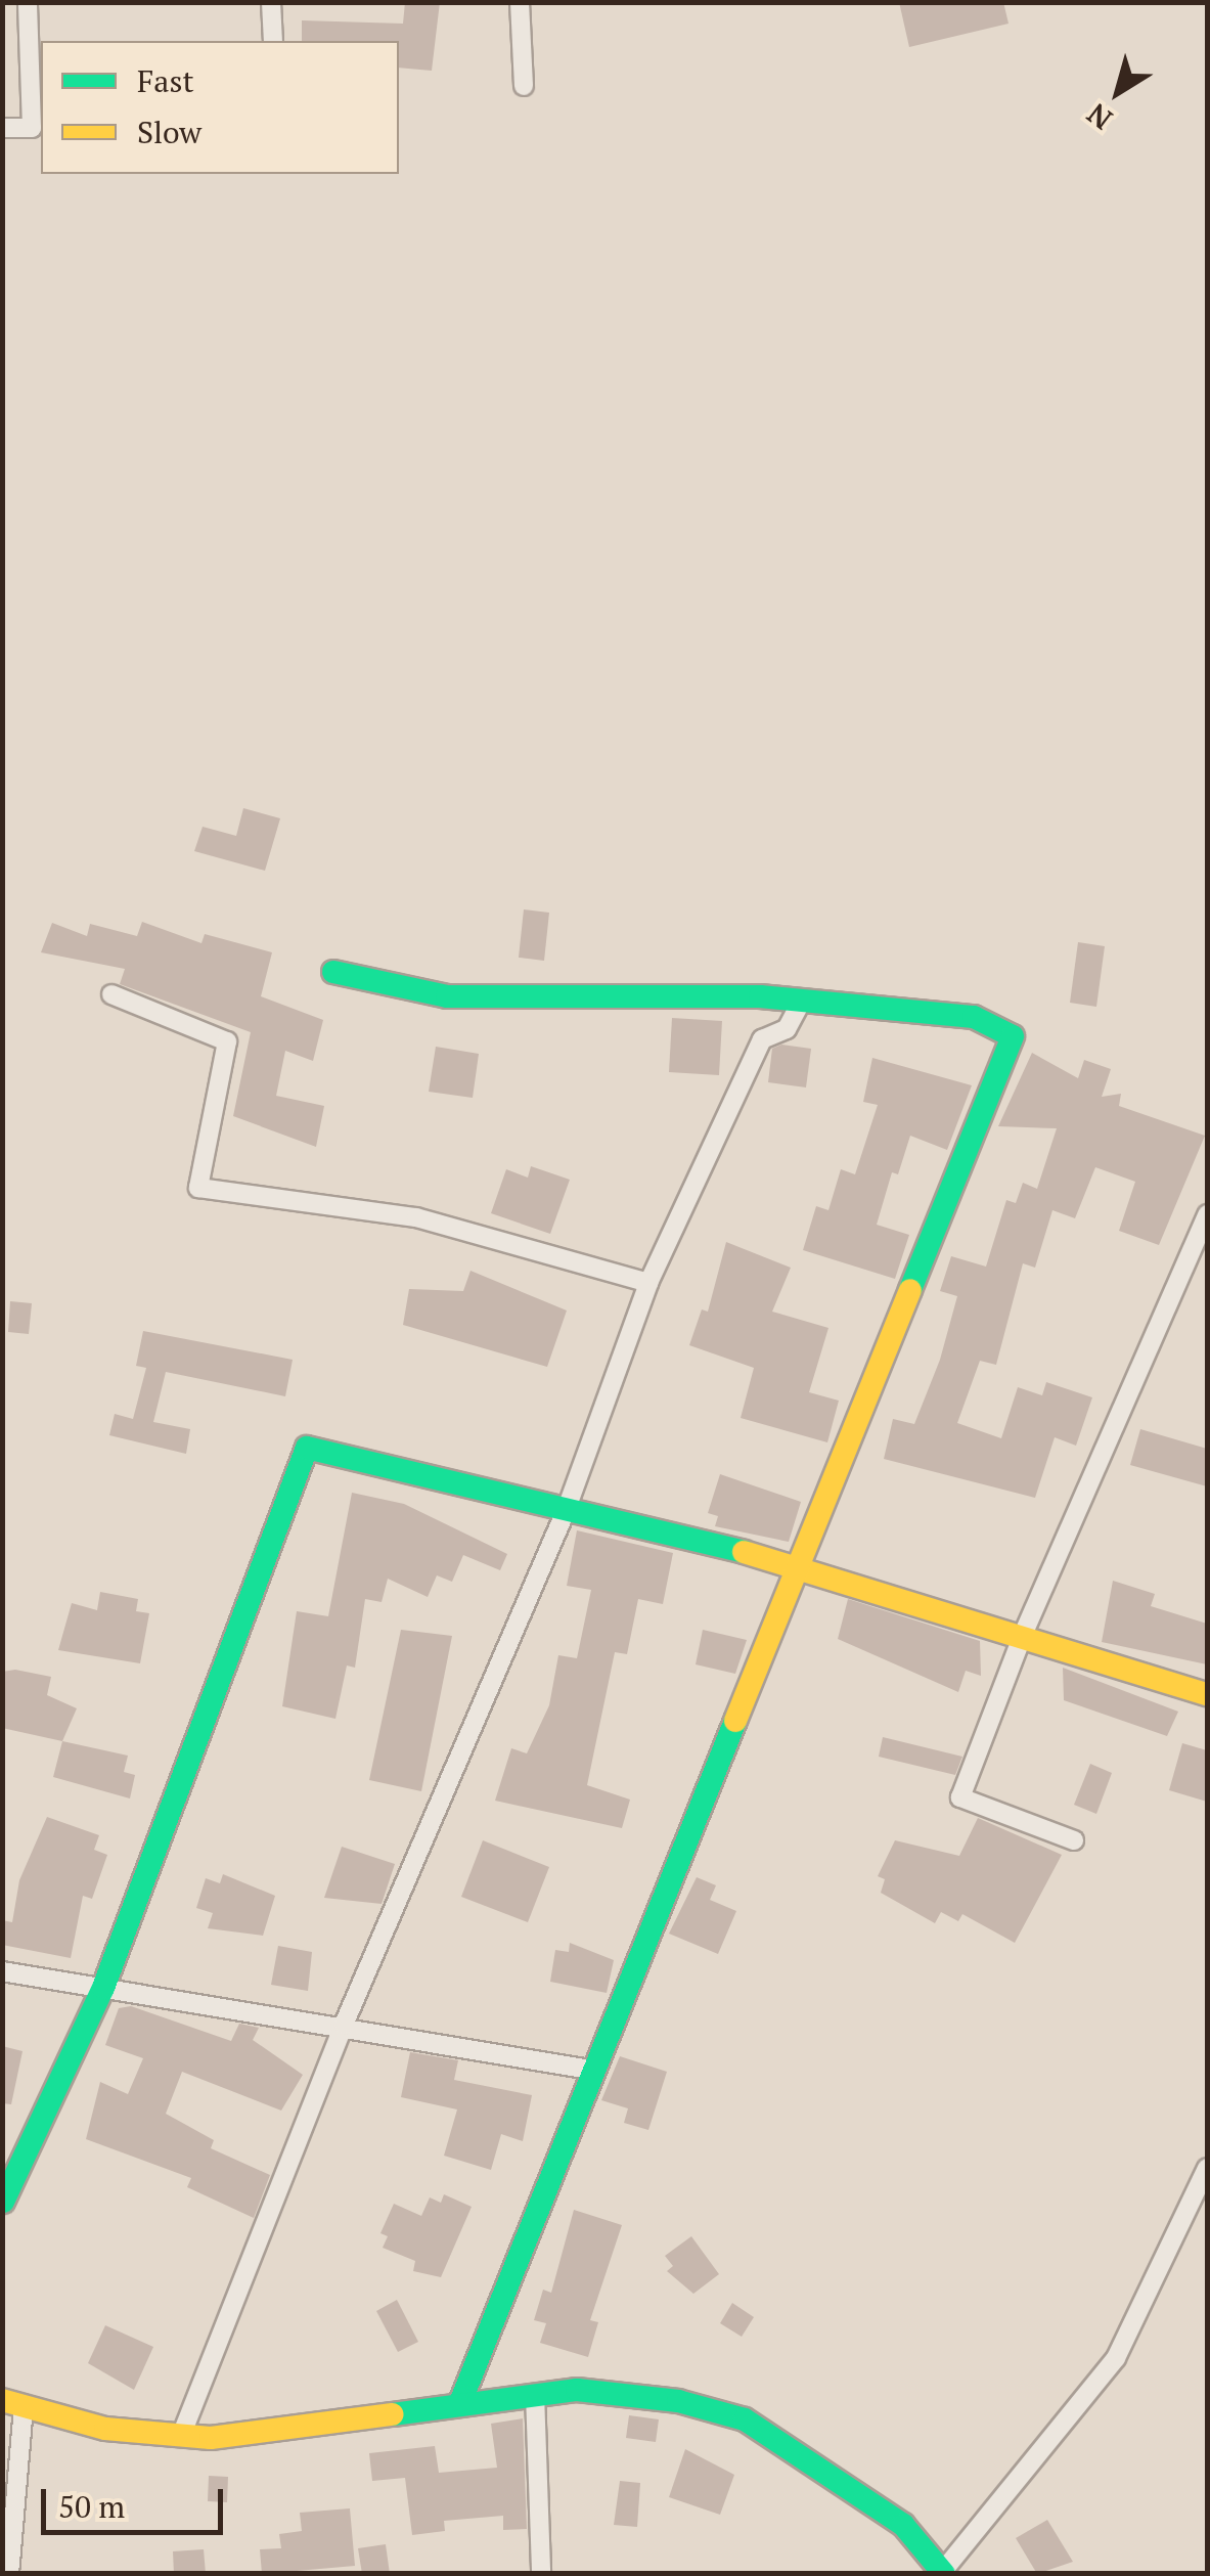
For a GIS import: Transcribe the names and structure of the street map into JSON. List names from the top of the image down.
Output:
{
  "legend": ["Fast", "Slow"],
  "scale_bar": "50 m",
  "north": "bottom left"
}
